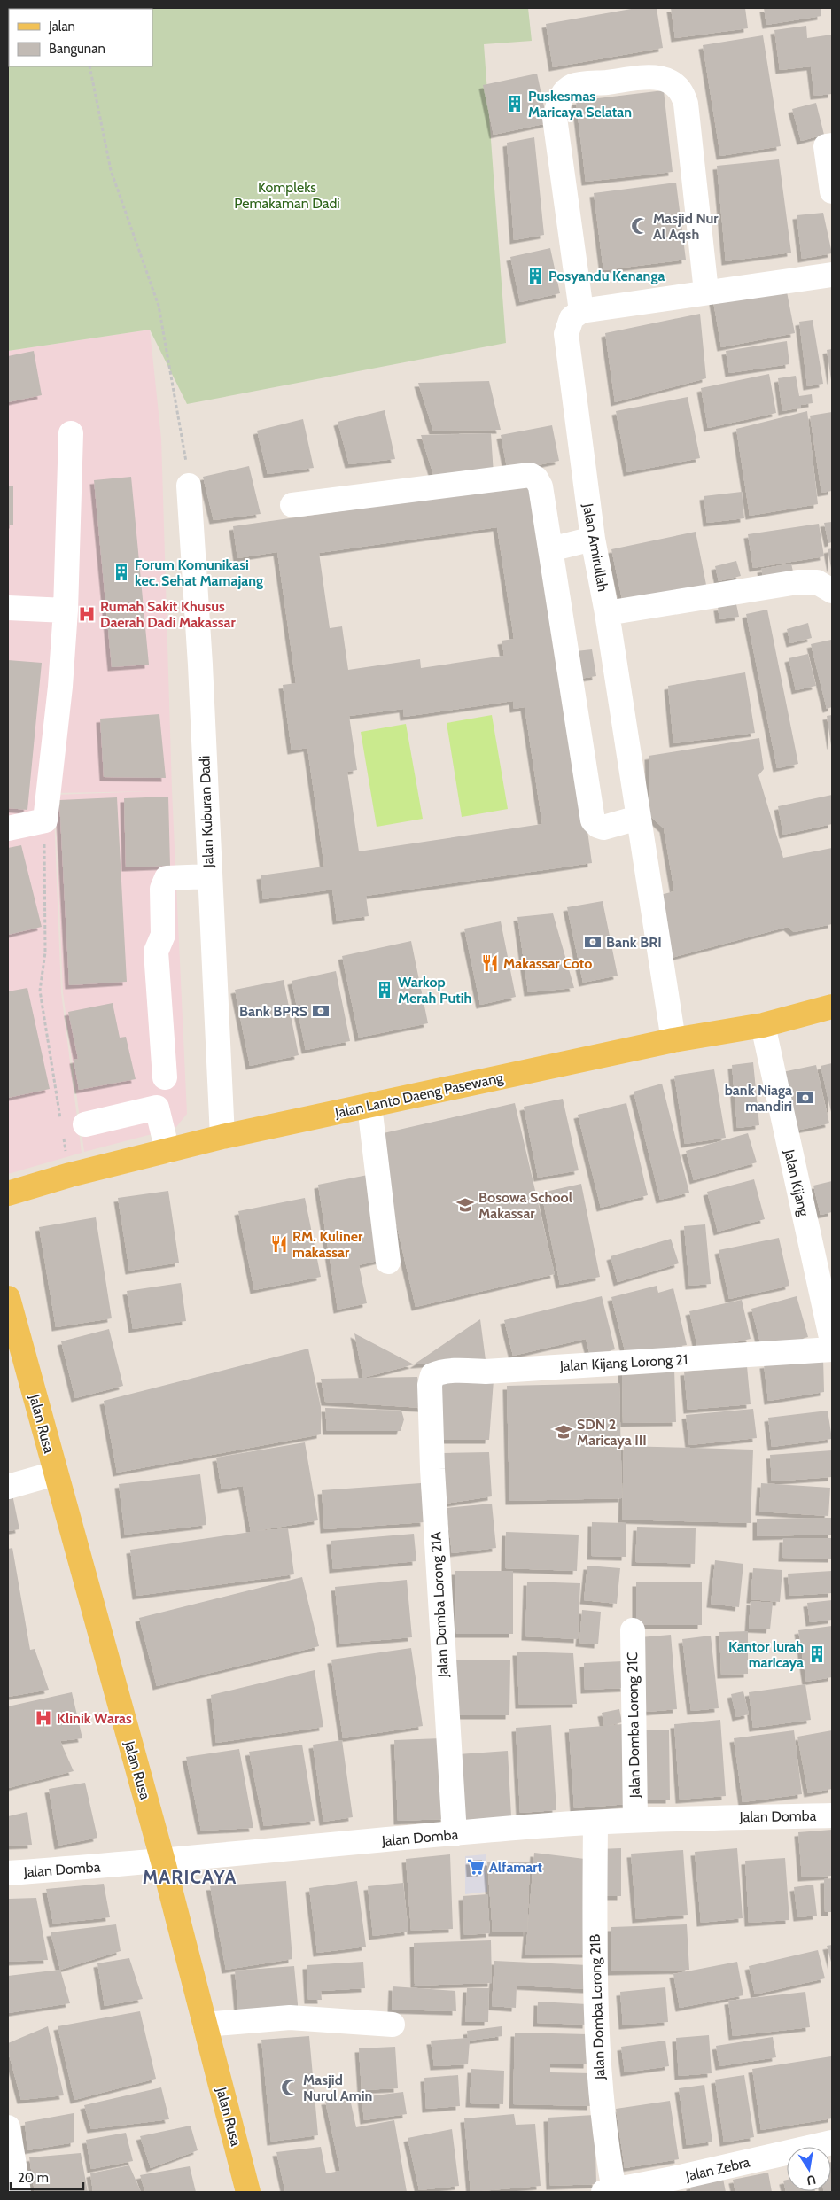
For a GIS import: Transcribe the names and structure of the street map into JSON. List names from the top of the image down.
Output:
{
  "streets": {
    "main road": ["Jalan Lanto Daeng Pasewang", "Jalan Rusa"],
    "street": [
      "Jalan Amirullah",
      "Jalan Kuburan Dadi",
      "Jalan Kijang",
      "Jalan Kijang Lorong 21",
      "Jalan Domba Lorong 21A",
      "Jalan Domba Lorong 21C",
      "Jalan Domba",
      "Jalan Domba Lorong 21B",
      "Jalan Zebra"
    ]
  },
  "crossings": [
    ["Jalan Amirullah", "Jalan Lanto Daeng Pasewang"],
    ["Jalan Kuburan Dadi", "Jalan Lanto Daeng Pasewang"],
    ["Jalan Lanto Daeng Pasewang", "Jalan Kijang"],
    ["Jalan Kijang", "Jalan Kijang Lorong 21"],
    ["Jalan Kijang Lorong 21", "Jalan Domba Lorong 21A"],
    ["Jalan Rusa", "Jalan Domba"],
    ["Jalan Domba Lorong 21A", "Jalan Domba"],
    ["Jalan Domba Lorong 21C", "Jalan Domba"],
    ["Jalan Domba", "Jalan Domba Lorong 21B"],
    ["Jalan Domba Lorong 21B", "Jalan Zebra"]
  ],
  "districts": ["MARICAYA"],
  "parks": ["Kompleks Pemakaman Dadi"],
  "places": {
    "building": [
      "Puskesmas Maricaya Selatan",
      "Posyandu Kenanga",
      "Forum Komunikasi kec. Sehat Mamajang",
      "Warkop Merah Putih",
      "Kantor lurah maricaya"
    ],
    "mosque": ["Masjid Nur Al Aqsh", "Masjid Nurul Amin"],
    "hospital": ["Rumah Sakit Khusus Daerah Dadi Makassar", "Klinik Waras"],
    "bank": ["Bank BRI", "Bank BPRS", "bank Niaga mandiri"],
    "restaurant": ["Makassar Coto", "RM. Kuliner makassar"],
    "school or university": ["Bosowa School Makassar", "SDN 2 Maricaya III"],
    "supermarket": ["Alfamart"]
  },
  "legend": ["Jalan", "Bangunan"],
  "scale_bar": "20 m",
  "north": "bottom"
}
